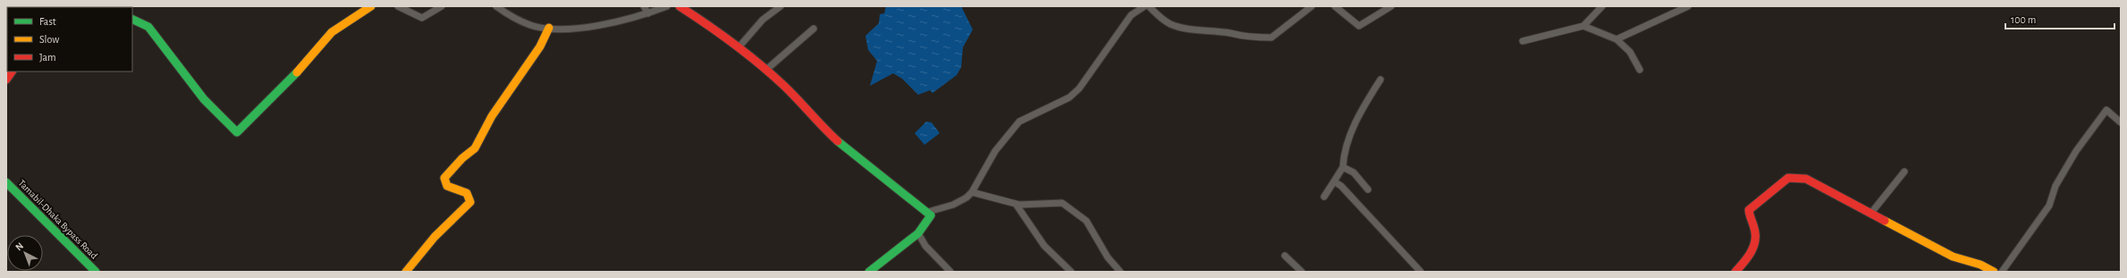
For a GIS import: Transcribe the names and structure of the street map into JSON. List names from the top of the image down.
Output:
{
  "streets": {
    "main road": ["Tamabil-Dhaka Bypass Road"]
  },
  "legend": ["Fast", "Slow", "Jam"],
  "scale_bar": "100 m",
  "north": "top left"
}
